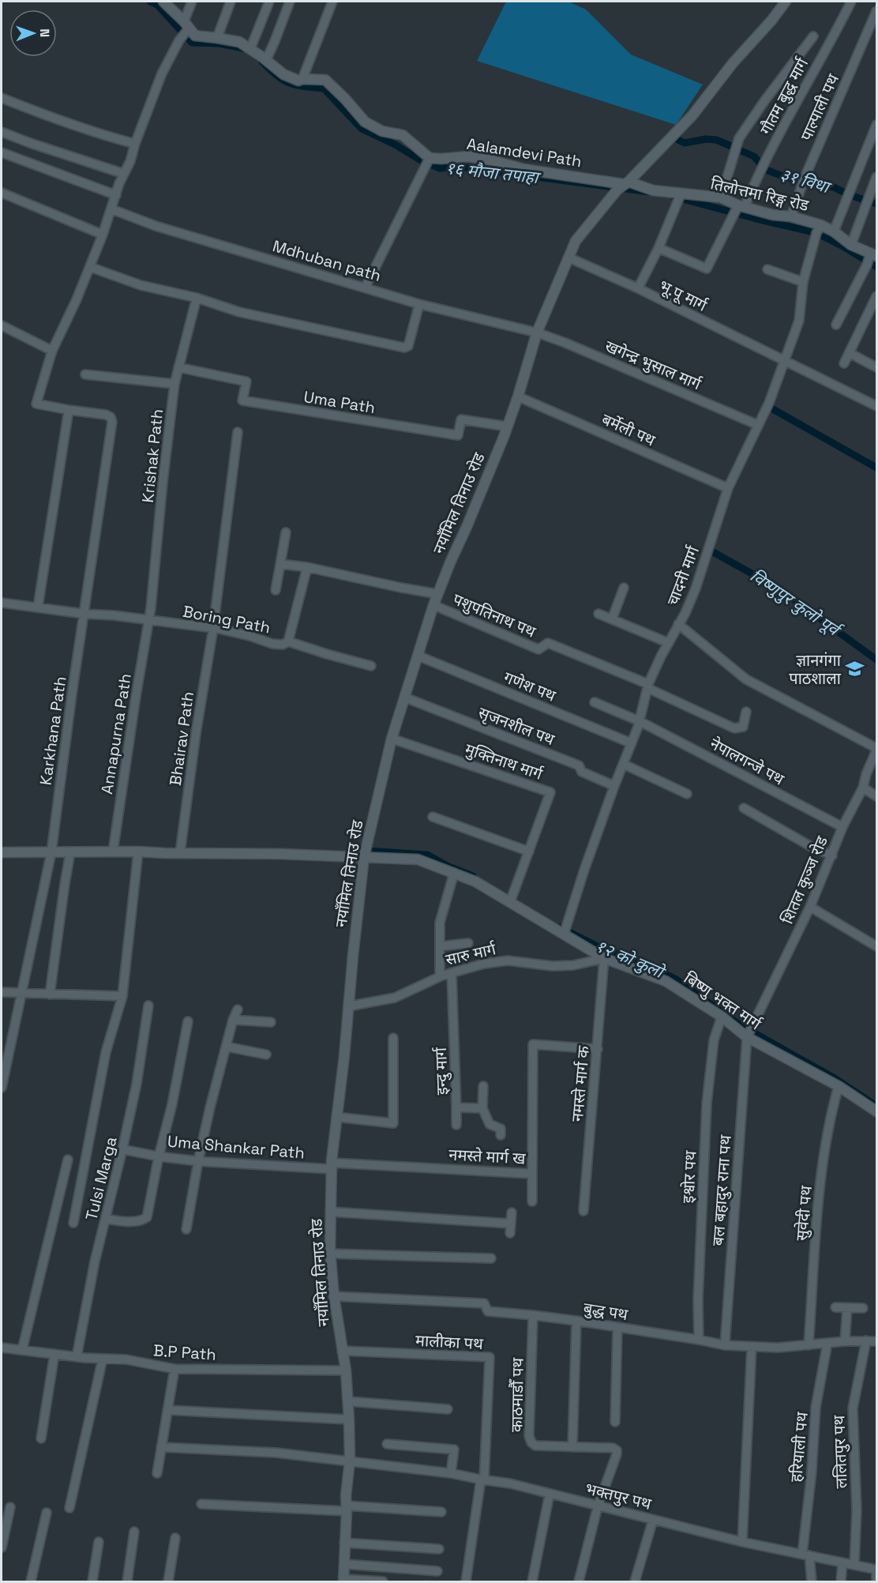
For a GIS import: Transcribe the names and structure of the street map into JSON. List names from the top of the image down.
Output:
{
  "streets": {
    "street": [
      "गौतम बुद्ध मार्ग",
      "पाल्पाली पथ",
      "Aalamdevi Path",
      "तिलोत्तमा रिङ्ग रोड",
      "Mdhuban path",
      "भू.पू मार्ग",
      "खगेन्द्र भुसाल मार्ग",
      "Uma Path",
      "बर्मेली पथ",
      "Krishak Path",
      "नयाँमिल तिनाउ रोड",
      "चादनी मार्ग",
      "पशुपतिनाथ पथ",
      "Boring Path",
      "गणेश पथ",
      "सृजनशील पथ",
      "Karkhana Path",
      "Annapurna Path",
      "Bhairav Path",
      "मुक्तिनाथ मार्ग",
      "नेपालगन्जे पथ",
      "शितल कुञ्ज रोड",
      "सारु मार्ग",
      "बिष्णु भक्त मार्ग",
      "इन्दु मार्ग",
      "नमस्ते मार्ग क",
      "Uma Shankar Path",
      "नमस्ते मार्ग ख",
      "इश्वोर पथ",
      "Tulsi Marga",
      "बल बहादुर राना पथ",
      "सुवेदी पथ",
      "बुद्ध पथ",
      "मालीका पथ",
      "B.P Path",
      "काठमाडौँ पथ",
      "हरियाली पथ",
      "ललितपुर पथ",
      "भक्तपुर पथ"
    ]
  },
  "crossings": [
    ["गौतम बुद्ध मार्ग", "तिलोत्तमा रिङ्ग रोड"],
    ["पाल्पाली पथ", "तिलोत्तमा रिङ्ग रोड"],
    ["Aalamdevi Path", "तिलोत्तमा रिङ्ग रोड"],
    ["Aalamdevi Path", "नयाँमिल तिनाउ रोड"],
    ["तिलोत्तमा रिङ्ग रोड", "नयाँमिल तिनाउ रोड"],
    ["तिलोत्तमा रिङ्ग रोड", "चादनी मार्ग"],
    ["Mdhuban path", "खगेन्द्र भुसाल मार्ग"],
    ["Mdhuban path", "नयाँमिल तिनाउ रोड"],
    ["भू.पू मार्ग", "नयाँमिल तिनाउ रोड"],
    ["भू.पू मार्ग", "चादनी मार्ग"],
    ["खगेन्द्र भुसाल मार्ग", "नयाँमिल तिनाउ रोड"],
    ["खगेन्द्र भुसाल मार्ग", "चादनी मार्ग"],
    ["Uma Path", "Krishak Path"],
    ["Uma Path", "नयाँमिल तिनाउ रोड"],
    ["बर्मेली पथ", "नयाँमिल तिनाउ रोड"],
    ["बर्मेली पथ", "चादनी मार्ग"],
    ["Krishak Path", "Boring Path"],
    ["Krishak Path", "Annapurna Path"],
    ["नयाँमिल तिनाउ रोड", "पशुपतिनाथ पथ"],
    ["नयाँमिल तिनाउ रोड", "गणेश पथ"],
    ["नयाँमिल तिनाउ रोड", "सृजनशील पथ"],
    ["नयाँमिल तिनाउ रोड", "मुक्तिनाथ मार्ग"],
    ["नयाँमिल तिनाउ रोड", "सारु मार्ग"],
    ["नयाँमिल तिनाउ रोड", "बिष्णु भक्त मार्ग"],
    ["नयाँमिल तिनाउ रोड", "Uma Shankar Path"],
    ["नयाँमिल तिनाउ रोड", "नमस्ते मार्ग ख"],
    ["नयाँमिल तिनाउ रोड", "बुद्ध पथ"],
    ["नयाँमिल तिनाउ रोड", "मालीका पथ"],
    ["नयाँमिल तिनाउ रोड", "B.P Path"],
    ["नयाँमिल तिनाउ रोड", "भक्तपुर पथ"],
    ["चादनी मार्ग", "पशुपतिनाथ पथ"],
    ["चादनी मार्ग", "गणेश पथ"],
    ["चादनी मार्ग", "सृजनशील पथ"],
    ["चादनी मार्ग", "नेपालगन्जे पथ"],
    ["चादनी मार्ग", "बिष्णु भक्त मार्ग"],
    ["Boring Path", "Karkhana Path"],
    ["Boring Path", "Annapurna Path"],
    ["Boring Path", "Bhairav Path"],
    ["Karkhana Path", "बिष्णु भक्त मार्ग"],
    ["Annapurna Path", "बिष्णु भक्त मार्ग"],
    ["Bhairav Path", "बिष्णु भक्त मार्ग"],
    ["मुक्तिनाथ मार्ग", "बिष्णु भक्त मार्ग"],
    ["नेपालगन्जे पथ", "शितल कुञ्ज रोड"],
    ["शितल कुञ्ज रोड", "बिष्णु भक्त मार्ग"],
    ["शितल कुञ्ज रोड", "बल बहादुर राना पथ"],
    ["सारु मार्ग", "बिष्णु भक्त मार्ग"],
    ["सारु मार्ग", "इन्दु मार्ग"],
    ["सारु मार्ग", "नमस्ते मार्ग क"],
    ["बिष्णु भक्त मार्ग", "नमस्ते मार्ग क"],
    ["बिष्णु भक्त मार्ग", "इश्वोर पथ"],
    ["बिष्णु भक्त मार्ग", "बल बहादुर राना पथ"],
    ["बिष्णु भक्त मार्ग", "सुवेदी पथ"],
    ["नमस्ते मार्ग क", "नमस्ते मार्ग ख"],
    ["Uma Shankar Path", "नमस्ते मार्ग ख"],
    ["इश्वोर पथ", "बुद्ध पथ"],
    ["Tulsi Marga", "B.P Path"],
    ["बल बहादुर राना पथ", "बुद्ध पथ"],
    ["सुवेदी पथ", "बुद्ध पथ"],
    ["बुद्ध पथ", "काठमाडौँ पथ"],
    ["बुद्ध पथ", "हरियाली पथ"],
    ["बुद्ध पथ", "ललितपुर पथ"],
    ["मालीका पथ", "भक्तपुर पथ"],
    ["काठमाडौँ पथ", "भक्तपुर पथ"],
    ["हरियाली पथ", "भक्तपुर पथ"],
    ["ललितपुर पथ", "भक्तपुर पथ"]
  ],
  "water": [
    "१६ मौजा तपाहा",
    "३१ विधा",
    "विष्णुपुर कुलो पूर्व",
    "१२ को कुलो"
  ],
  "places": {
    "school or university": ["ज्ञानगंगा पाठशाला"]
  },
  "north": "right"
}
